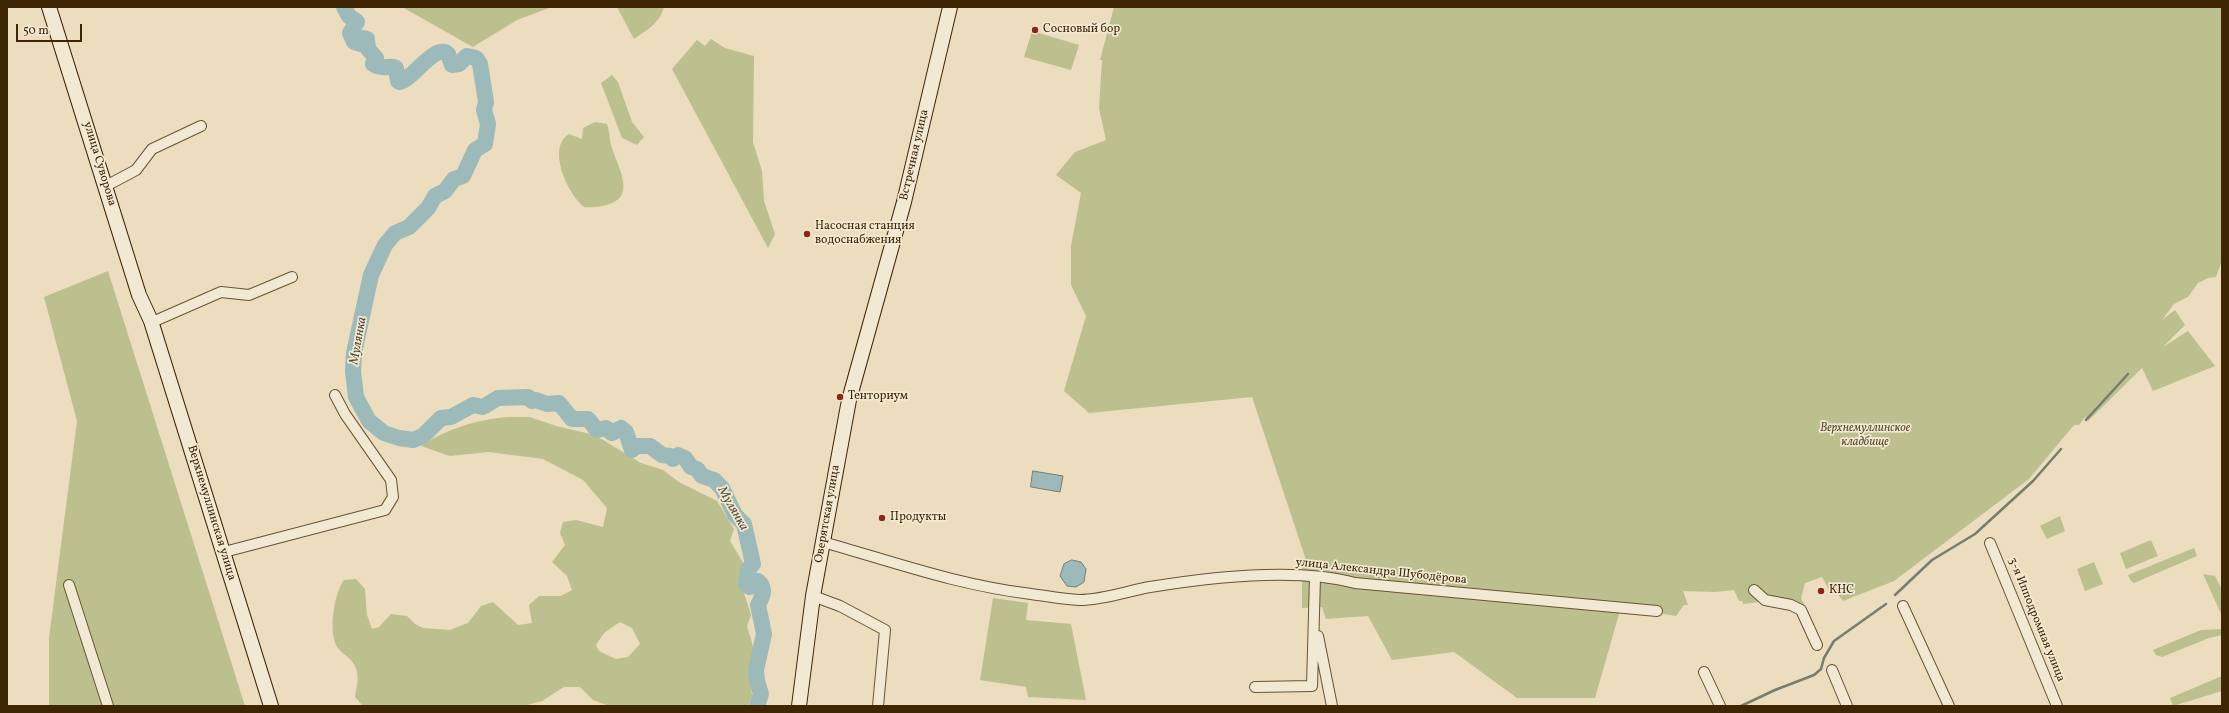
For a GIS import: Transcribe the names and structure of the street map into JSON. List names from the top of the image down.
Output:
{
  "streets": {
    "street": [
      "Встречная улица",
      "улица Суворова",
      "Верхнемуллинская улица",
      "Оверятская улица",
      "улица Александра Шубодёрова",
      "3-я Ипподромная улица"
    ]
  },
  "crossings": [
    ["Встречная улица", "Оверятская улица"],
    ["улица Суворова", "Верхнемуллинская улица"],
    ["Оверятская улица", "улица Александра Шубодёрова"]
  ],
  "water": ["Мулянка"],
  "parks": ["Верхнемуллинское кладбище"],
  "places": [
    "Сосновый бор",
    "Насосная станция водоснабжения",
    "Тенториум",
    "Пpoдукты",
    "КНС"
  ],
  "scale_bar": "50 m"
}
